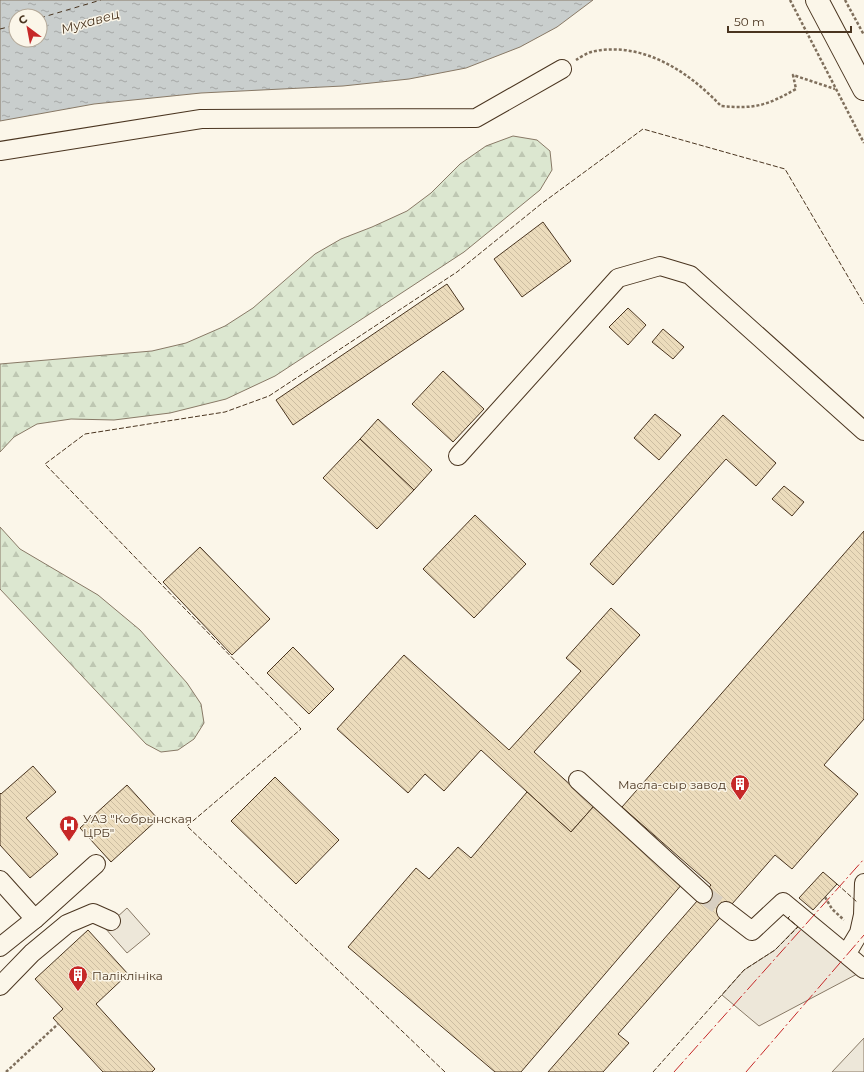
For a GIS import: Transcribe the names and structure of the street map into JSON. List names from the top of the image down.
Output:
{
  "water": ["Мухавец"],
  "places": {
    "building": ["Масла-сыр завод", "Паліклініка"],
    "hospital": ["УАЗ \"Кобрынская ЦРБ\""]
  },
  "scale_bar": "50 m",
  "north": "top left"
}
